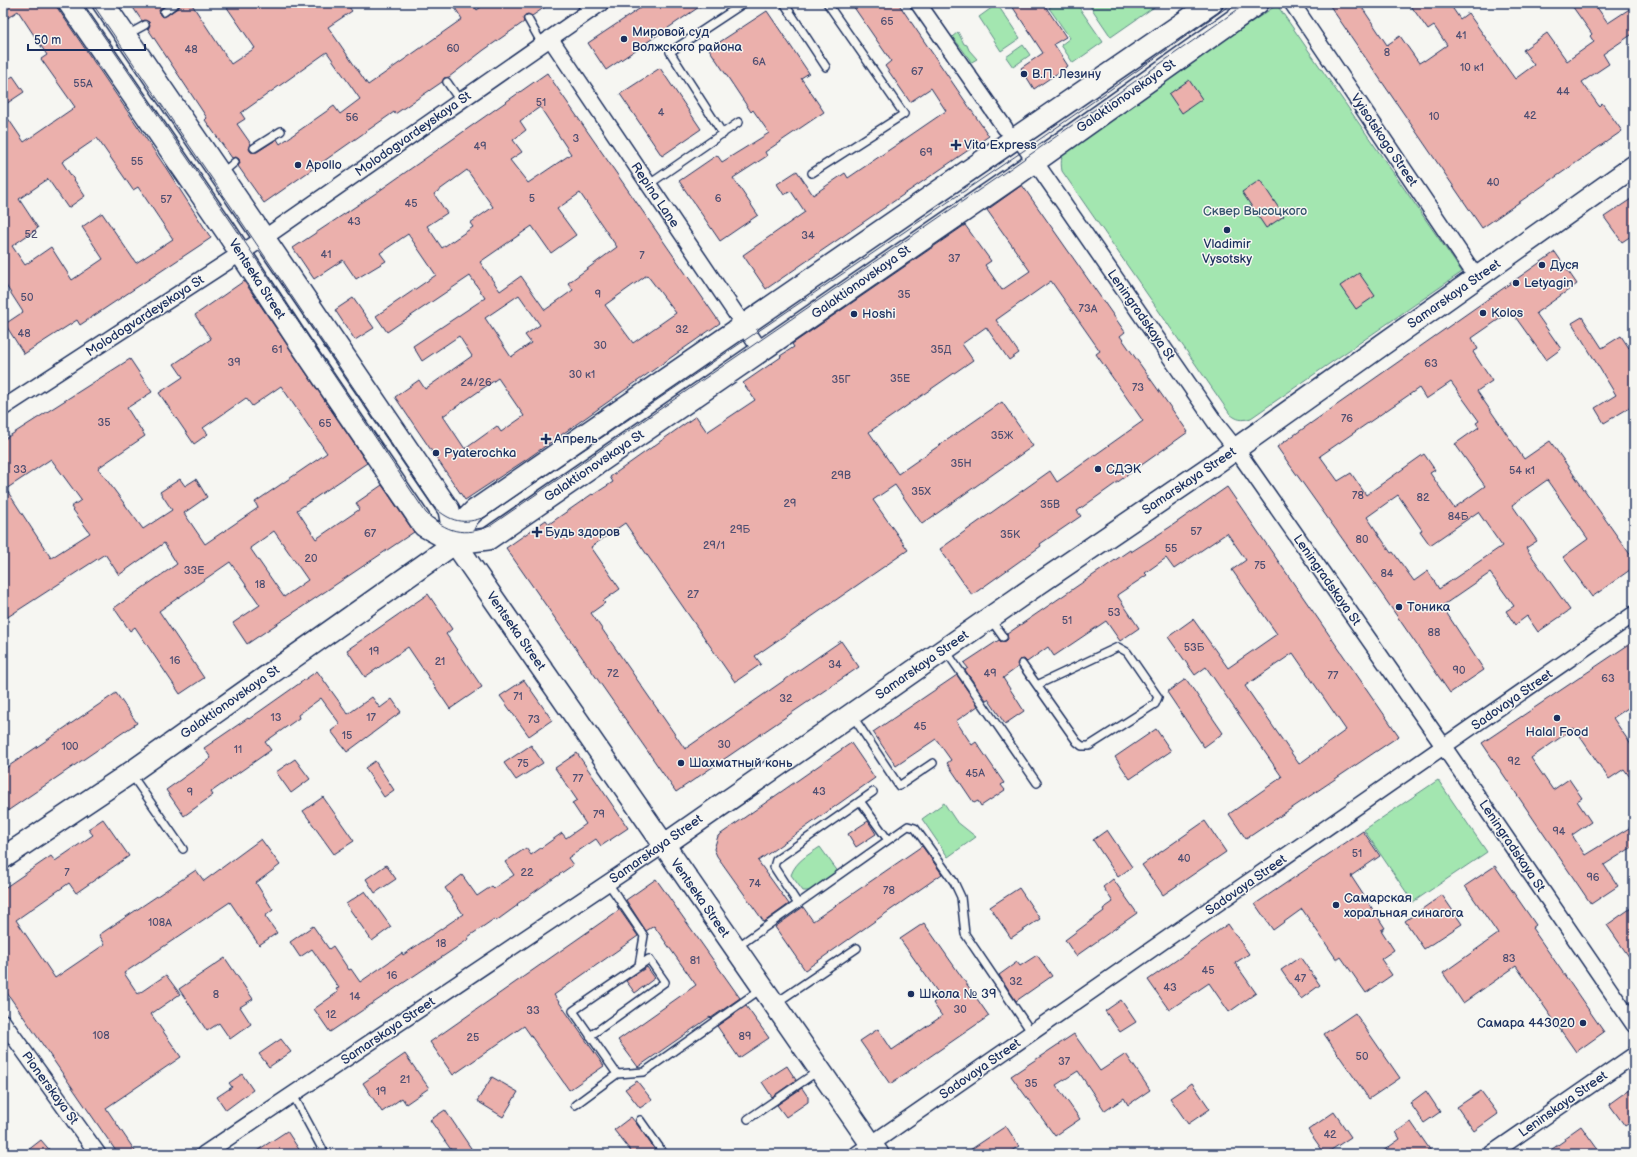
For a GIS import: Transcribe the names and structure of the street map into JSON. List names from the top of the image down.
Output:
{
  "streets": {
    "main road": ["Galaktionovskaya St", "Ventseka Street", "Samarskaya Street"],
    "street": [
      "Molodogvardeyskaya St",
      "Vyisotskogo Street",
      "Repina Lane",
      "Leningradskaya St",
      "Sadovaya Street",
      "Pionerskaya St",
      "Leninskaya Street"
    ]
  },
  "crossings": [
    ["Galaktionovskaya St", "Repina Lane"],
    ["Galaktionovskaya St", "Ventseka Street"],
    ["Galaktionovskaya St", "Leningradskaya St"],
    ["Molodogvardeyskaya St", "Repina Lane"],
    ["Molodogvardeyskaya St", "Ventseka Street"],
    ["Vyisotskogo Street", "Samarskaya Street"],
    ["Ventseka Street", "Samarskaya Street"],
    ["Ventseka Street", "Sadovaya Street"],
    ["Samarskaya Street", "Leningradskaya St"],
    ["Leningradskaya St", "Sadovaya Street"]
  ],
  "parks": ["Сквер Высоцкого"],
  "places": {
    "other": [
      "Мировой суд Волжского района",
      "В.П. Лезину",
      "Apollo",
      "Vladimir Vysotsky",
      "Дуся",
      "Letyagin",
      "Kolos",
      "Hoshi",
      "Pyaterochka",
      "СДЭК",
      "Тоника",
      "Halal Food",
      "Шахматный конь",
      "Самарская хоральная синагога",
      "Школа № 39",
      "Самара 443020"
    ],
    "health": ["Vita Express", "Апрель", "Будь здоров"]
  },
  "house_numbers": [
    "65",
    "41",
    "60",
    "48",
    "8",
    "6А",
    "10 к1",
    "67",
    "55А",
    "44",
    "51",
    "4",
    "42",
    "10",
    "56",
    "3",
    "49",
    "69",
    "55",
    "40",
    "5",
    "6",
    "57",
    "45",
    "43",
    "52",
    "34",
    "41",
    "7",
    "37",
    "9",
    "35",
    "50",
    "73А",
    "32",
    "48",
    "30",
    "61",
    "35Д",
    "39",
    "63",
    "30 к1",
    "35Е",
    "35Г",
    "24/26",
    "73",
    "76",
    "35",
    "65",
    "35Ж",
    "35Н",
    "33",
    "54 к1",
    "29В",
    "35Х",
    "78",
    "82",
    "29",
    "35В",
    "84Б",
    "29Б",
    "57",
    "67",
    "35К",
    "80",
    "29/1",
    "55",
    "20",
    "75",
    "33Е",
    "84",
    "18",
    "27",
    "53",
    "51",
    "88",
    "53Б",
    "19",
    "16",
    "21",
    "34",
    "90",
    "72",
    "49",
    "77",
    "63",
    "71",
    "32",
    "13",
    "17",
    "73",
    "45",
    "15",
    "30",
    "100",
    "11",
    "92",
    "75",
    "45A",
    "77",
    "43",
    "9",
    "79",
    "94",
    "51",
    "40",
    "7",
    "22",
    "96",
    "74",
    "78",
    "108А",
    "18",
    "83",
    "81",
    "45",
    "16",
    "47",
    "32",
    "43",
    "8",
    "14",
    "30",
    "33",
    "12",
    "108",
    "89",
    "25",
    "50",
    "37",
    "21",
    "35",
    "19",
    "42"
  ],
  "scale_bar": "50 m"
}
